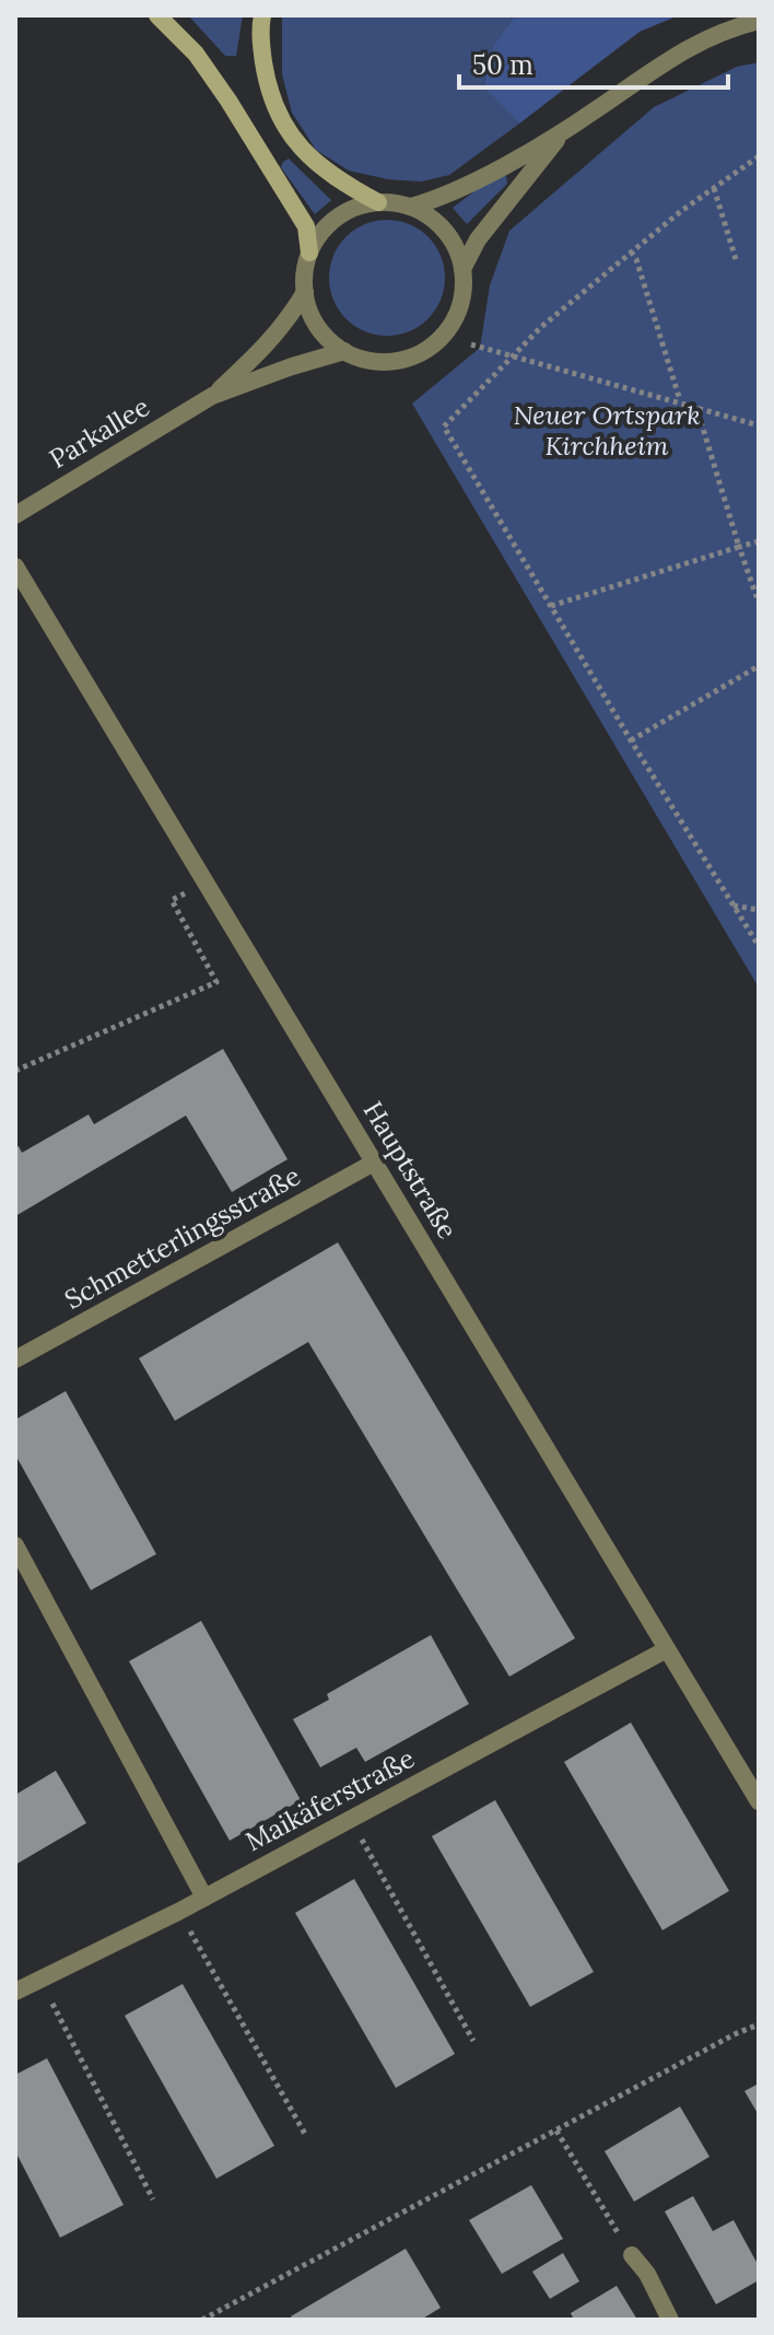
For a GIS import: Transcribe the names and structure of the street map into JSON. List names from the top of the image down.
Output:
{
  "streets": {
    "street": [
      "Parkallee",
      "Hauptstraße",
      "Schmetterlingsstraße",
      "Maikäferstraße"
    ]
  },
  "crossings": [
    ["Hauptstraße", "Schmetterlingsstraße"],
    ["Hauptstraße", "Maikäferstraße"]
  ],
  "parks": ["Neuer Ortspark Kirchheim"],
  "scale_bar": "50 m"
}
